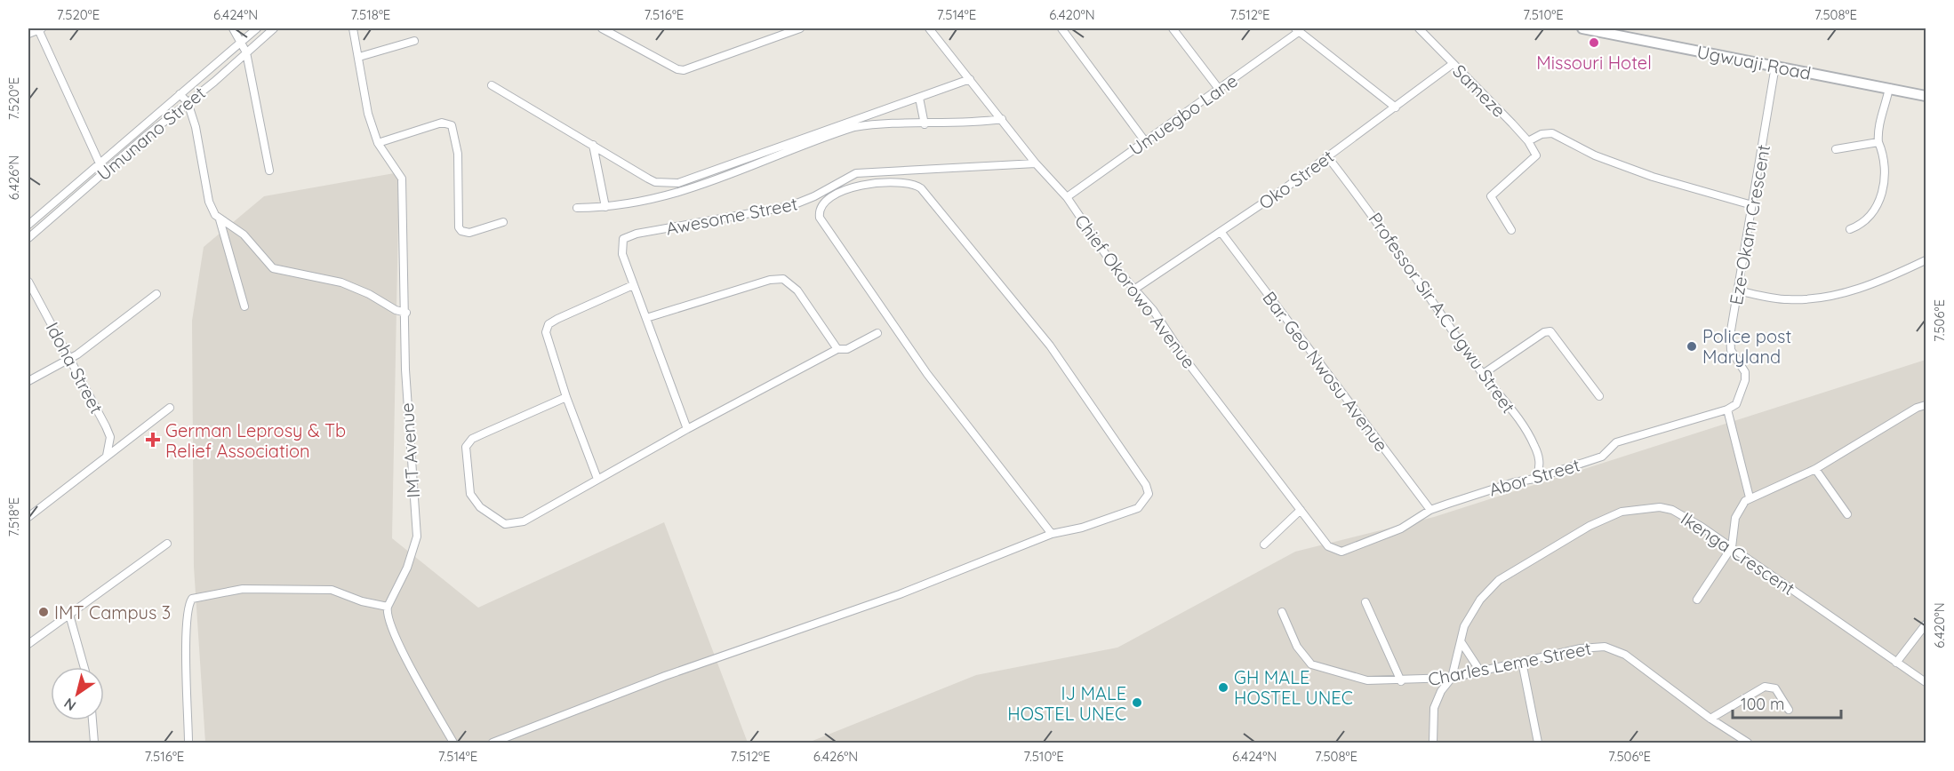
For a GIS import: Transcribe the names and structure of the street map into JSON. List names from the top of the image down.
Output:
{
  "streets": {
    "main road": ["Ugwuaji Road"],
    "street": [
      "Sameze",
      "Umuegbo Lane",
      "Umunano Street",
      "Oko Street",
      "Awesome Street",
      "Eze-Okam Crescent",
      "Chief Okorowo Avenue",
      "Professor Sir A.C Ugwu Street",
      "Idoha Street",
      "Bar. Geo Nwosu Avenue",
      "IMT Avenue",
      "Abor Street",
      "Ikenga Crescent",
      "Charles Leme Street"
    ]
  },
  "crossings": [
    ["Ugwuaji Road", "Eze-Okam Crescent"],
    ["Sameze", "Oko Street"],
    ["Umuegbo Lane", "Chief Okorowo Avenue"],
    ["Oko Street", "Chief Okorowo Avenue"],
    ["Oko Street", "Professor Sir A.C Ugwu Street"],
    ["Oko Street", "Bar. Geo Nwosu Avenue"],
    ["Awesome Street", "Chief Okorowo Avenue"],
    ["Eze-Okam Crescent", "Abor Street"],
    ["Chief Okorowo Avenue", "Abor Street"],
    ["Professor Sir A.C Ugwu Street", "Abor Street"],
    ["Bar. Geo Nwosu Avenue", "Abor Street"],
    ["Ikenga Crescent", "Charles Leme Street"]
  ],
  "places": {
    "other": [
      "Missouri Hotel",
      "Police post Maryland",
      "IMT Campus 3",
      "GH MALE HOSTEL UNEC",
      "IJ MALE HOSTEL UNEC"
    ],
    "health": ["German Leprosy & Tb Relief Association"]
  },
  "scale_bar": "100 m",
  "north": "bottom left",
  "coordinates": [
    "7.520°E",
    "6.424°N",
    "7.518°E",
    "7.516°E",
    "7.514°E",
    "6.420°N",
    "7.512°E",
    "7.510°E",
    "7.508°E",
    "6.426°N",
    "7.506°E"
  ]
}
